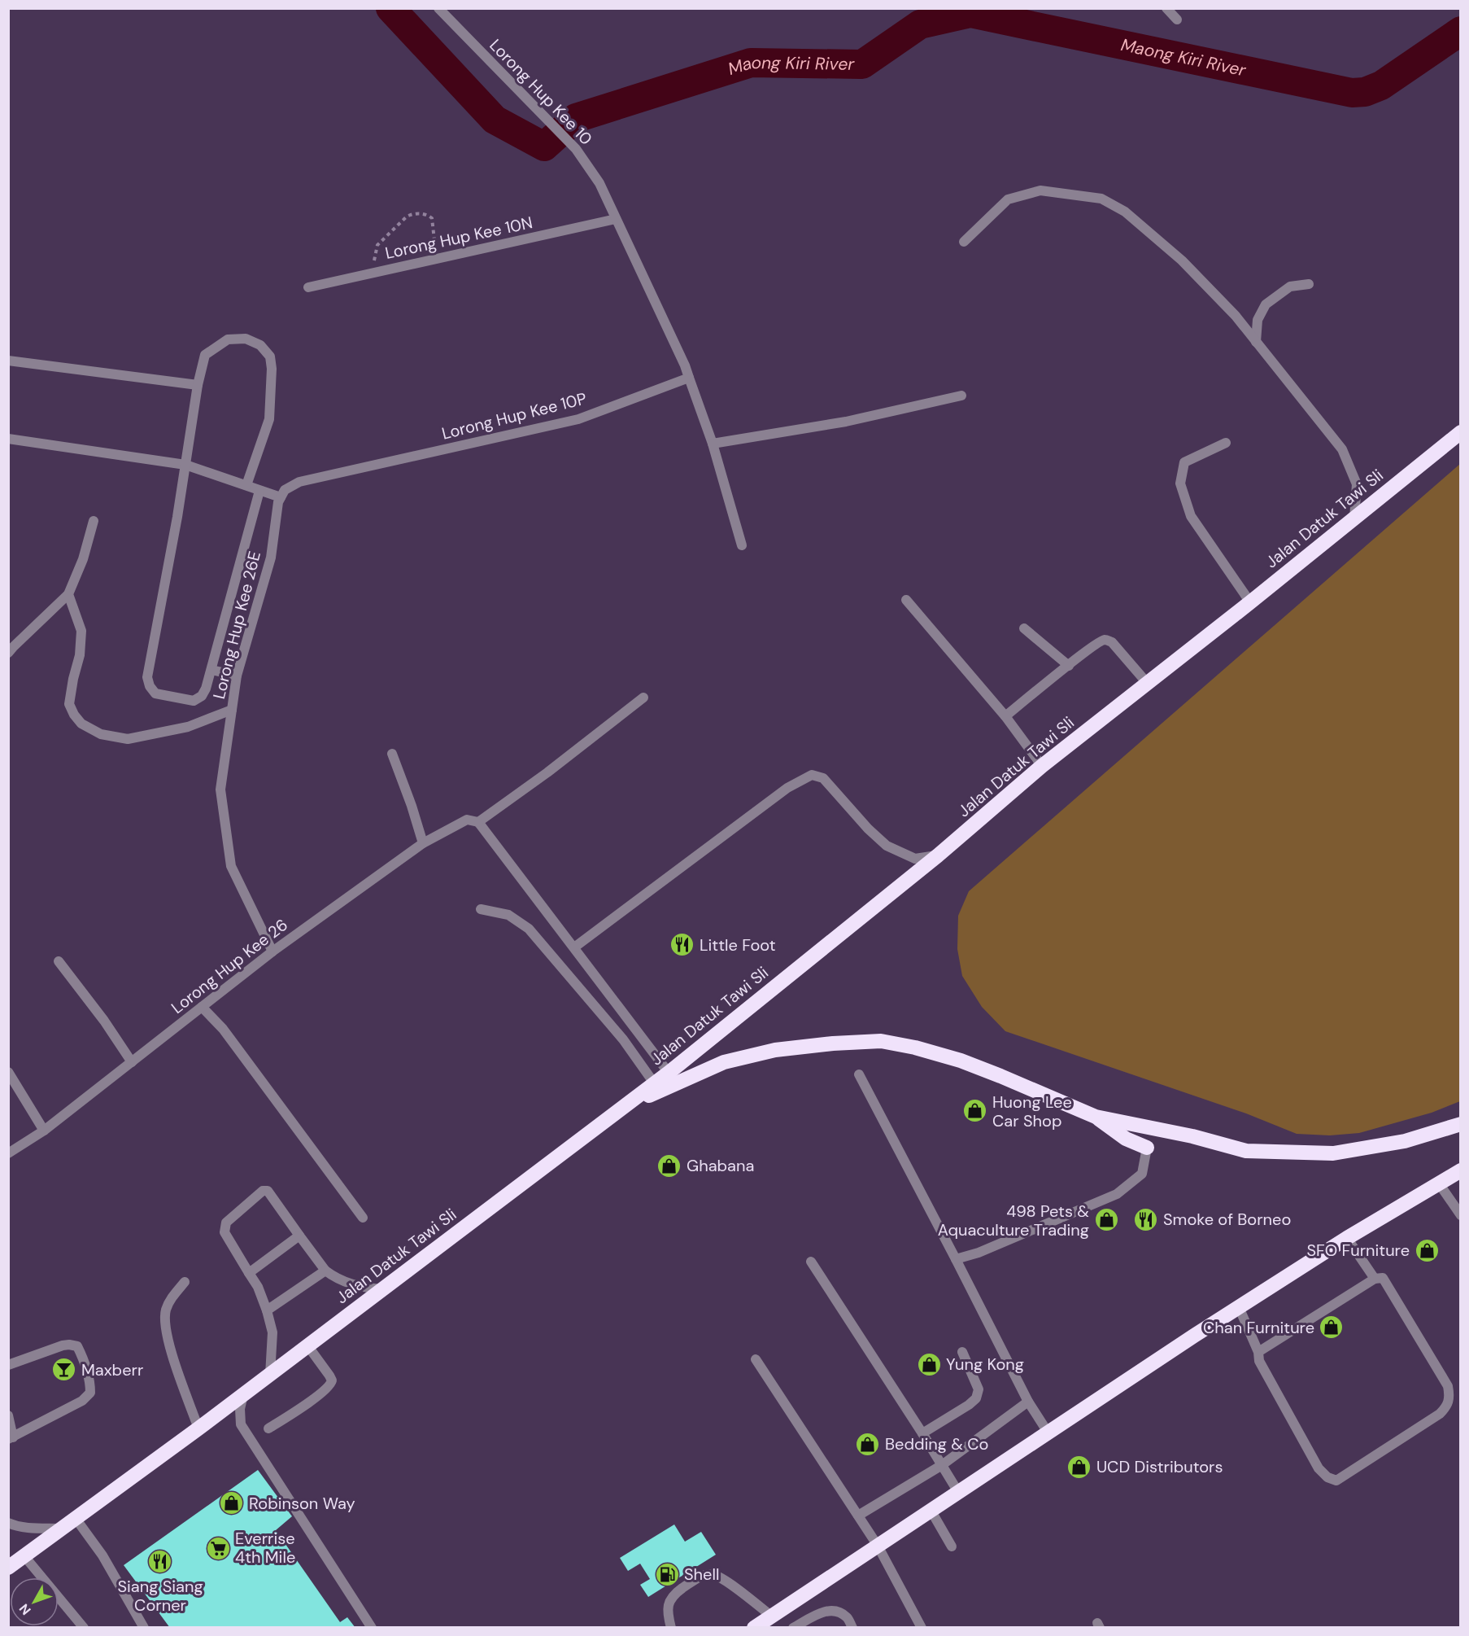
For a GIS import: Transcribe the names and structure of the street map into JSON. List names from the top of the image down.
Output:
{
  "streets": {
    "highway": ["Jalan Datuk Tawi Sli"],
    "street": [
      "Lorong Hup Kee 10",
      "Lorong Hup Kee 10N",
      "Lorong Hup Kee 10P",
      "Lorong Hup Kee 26E",
      "Lorong Hup Kee 26"
    ]
  },
  "crossings": [
    ["Lorong Hup Kee 10", "Lorong Hup Kee 10N"],
    ["Lorong Hup Kee 10", "Lorong Hup Kee 10P"],
    ["Lorong Hup Kee 10P", "Lorong Hup Kee 26E"],
    ["Lorong Hup Kee 26E", "Lorong Hup Kee 26"]
  ],
  "water": ["Maong Kiri River"],
  "places": {
    "restaurant": ["Little Foot", "Smoke of Borneo", "Siang Siang Corner"],
    "shop": [
      "Huong Lee Car Shop",
      "Ghabana",
      "498 Pets & Aquaculture Trading",
      "SFO Furniture",
      "Chan Furniture",
      "Yung Kong",
      "Bedding & Co",
      "UCD Distributors",
      "Robinson Way"
    ],
    "bar": ["Maxberr"],
    "supermarket": ["Everrise 4th Mile"],
    "fuel station": ["Shell"]
  },
  "north": "bottom left"
}
